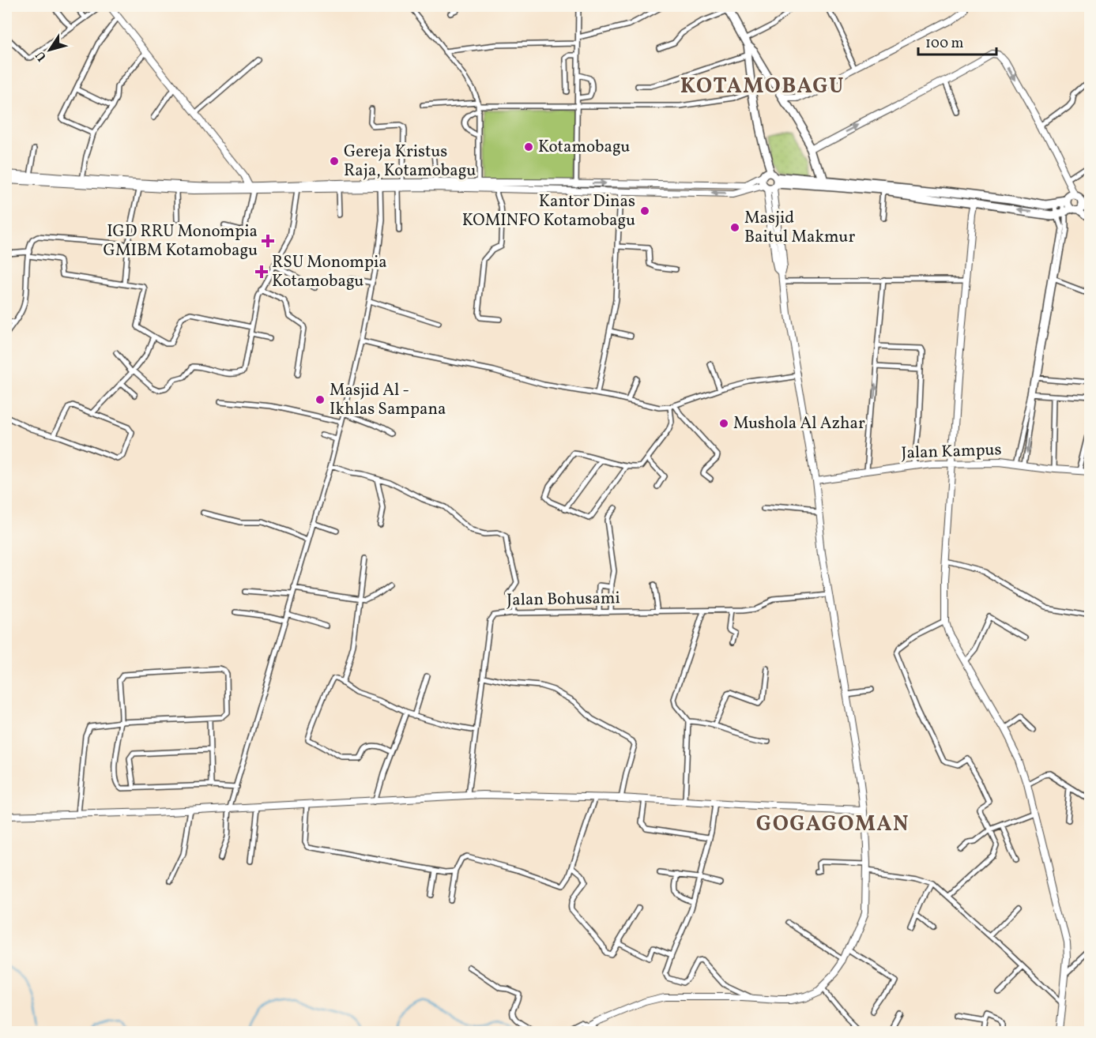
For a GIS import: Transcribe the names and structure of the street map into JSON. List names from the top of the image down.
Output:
{
  "streets": {
    "street": ["Jalan Kampus", "Jalan Bohusami"]
  },
  "districts": ["KOTAMOBAGU", "GOGAGOMAN"],
  "places": {
    "other": [
      "Kotamobagu",
      "Gereja Kristus Raja, Kotamobagu",
      "Kantor Dinas KOMINFO Kotamobagu",
      "Masjid Baitul Makmur",
      "Masjid Al - Ikhlas Sampana",
      "Mushola Al Azhar"
    ],
    "health": ["IGD RRU Monompia GMIBM Kotamobagu", "RSU Monompia Kotamobagu"]
  },
  "scale_bar": "100 m",
  "north": "bottom left"
}
